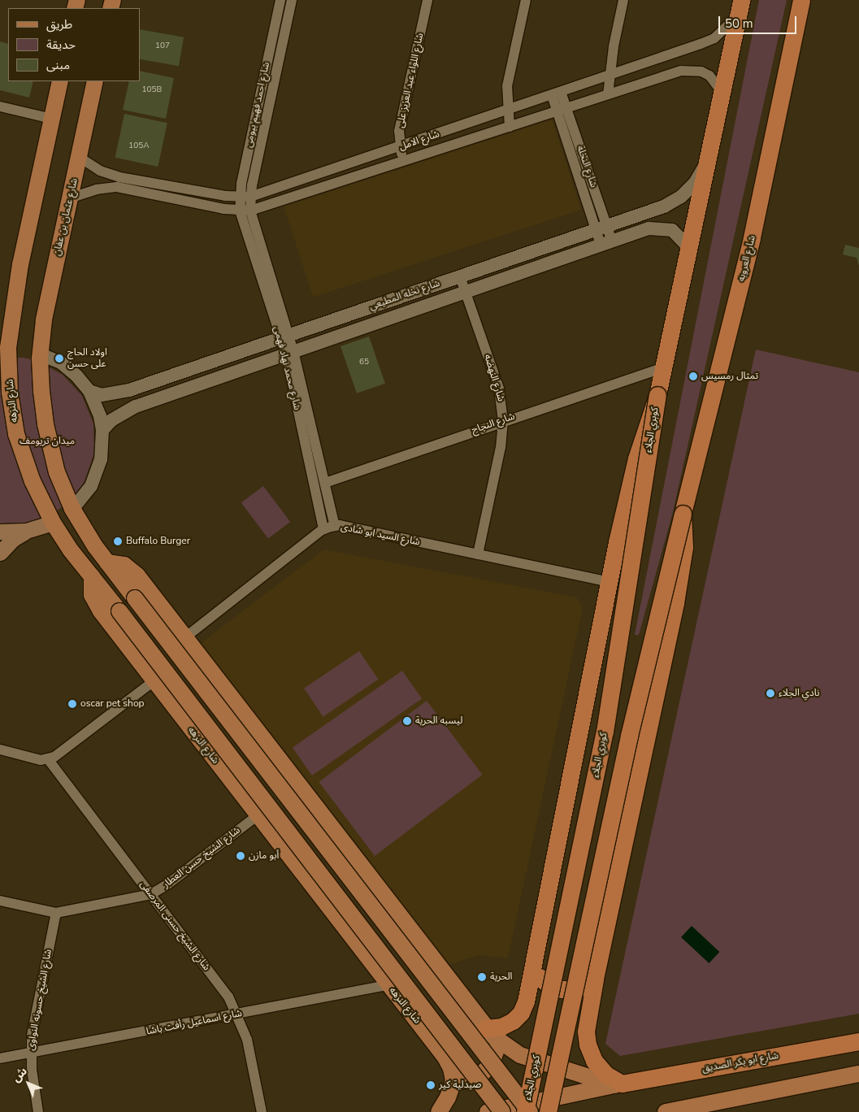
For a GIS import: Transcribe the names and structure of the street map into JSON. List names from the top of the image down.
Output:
{
  "streets": {
    "highway": ["شارع العروبه", "كوبري الجلاء", "شارع ابو بكر الصديق"],
    "main road": ["شارع عثمان بن عفان", "شارع النزهه"],
    "street": [
      "شارع اللواء عبد العزيز على",
      "شارع احمد فهيم بيومى",
      "شارع الامل",
      "شارع النخلة",
      "شارع نخله المطيعي",
      "شارع محمد نهاد فهمى",
      "شارع النهضه",
      "شارع النجاح",
      "شارع السيد ابو شادى",
      "شارع الشيخ حسن العطار",
      "شارع الشيخ حسنى المرصفى",
      "شارع الشيخ حسونه النواوى",
      "شارع اسماعيل رأفت باشا"
    ]
  },
  "crossings": [
    ["شارع اللواء عبد العزيز على", "شارع الامل"],
    ["شارع احمد فهيم بيومى", "شارع الامل"],
    ["شارع احمد فهيم بيومى", "شارع محمد نهاد فهمى"],
    ["شارع الامل", "شارع النخلة"],
    ["شارع الامل", "شارع عثمان بن عفان"],
    ["شارع الامل", "شارع محمد نهاد فهمى"],
    ["شارع النخلة", "شارع نخله المطيعي"],
    ["شارع نخله المطيعي", "شارع محمد نهاد فهمى"],
    ["شارع نخله المطيعي", "شارع النهضه"],
    ["شارع محمد نهاد فهمى", "شارع النجاح"],
    ["شارع محمد نهاد فهمى", "شارع السيد ابو شادى"],
    ["شارع النهضه", "شارع النجاح"],
    ["شارع النهضه", "شارع السيد ابو شادى"],
    ["شارع النزهه", "شارع الشيخ حسن العطار"],
    ["شارع النزهه", "شارع اسماعيل رأفت باشا"],
    ["شارع الشيخ حسن العطار", "شارع الشيخ حسنى المرصفى"],
    ["شارع الشيخ حسن العطار", "شارع الشيخ حسونه النواوى"],
    ["شارع الشيخ حسنى المرصفى", "شارع اسماعيل رأفت باشا"],
    ["شارع الشيخ حسونه النواوى", "شارع اسماعيل رأفت باشا"]
  ],
  "parks": ["ميدان تريومف"],
  "places": [
    "اولاد الحاج على حسن",
    "تمثال رمسيس",
    "Buffalo Burger",
    "نادي الجلاء",
    "oscar pet shop",
    "ليسبه الحرية",
    "أبو مازن",
    "الحرية",
    "صيدلية كير"
  ],
  "house_numbers": [
    "107",
    "105B",
    "105A",
    "65"
  ],
  "legend": ["طريق", "حديقة", "مبنى"],
  "scale_bar": "50 m",
  "north": "top left"
}
